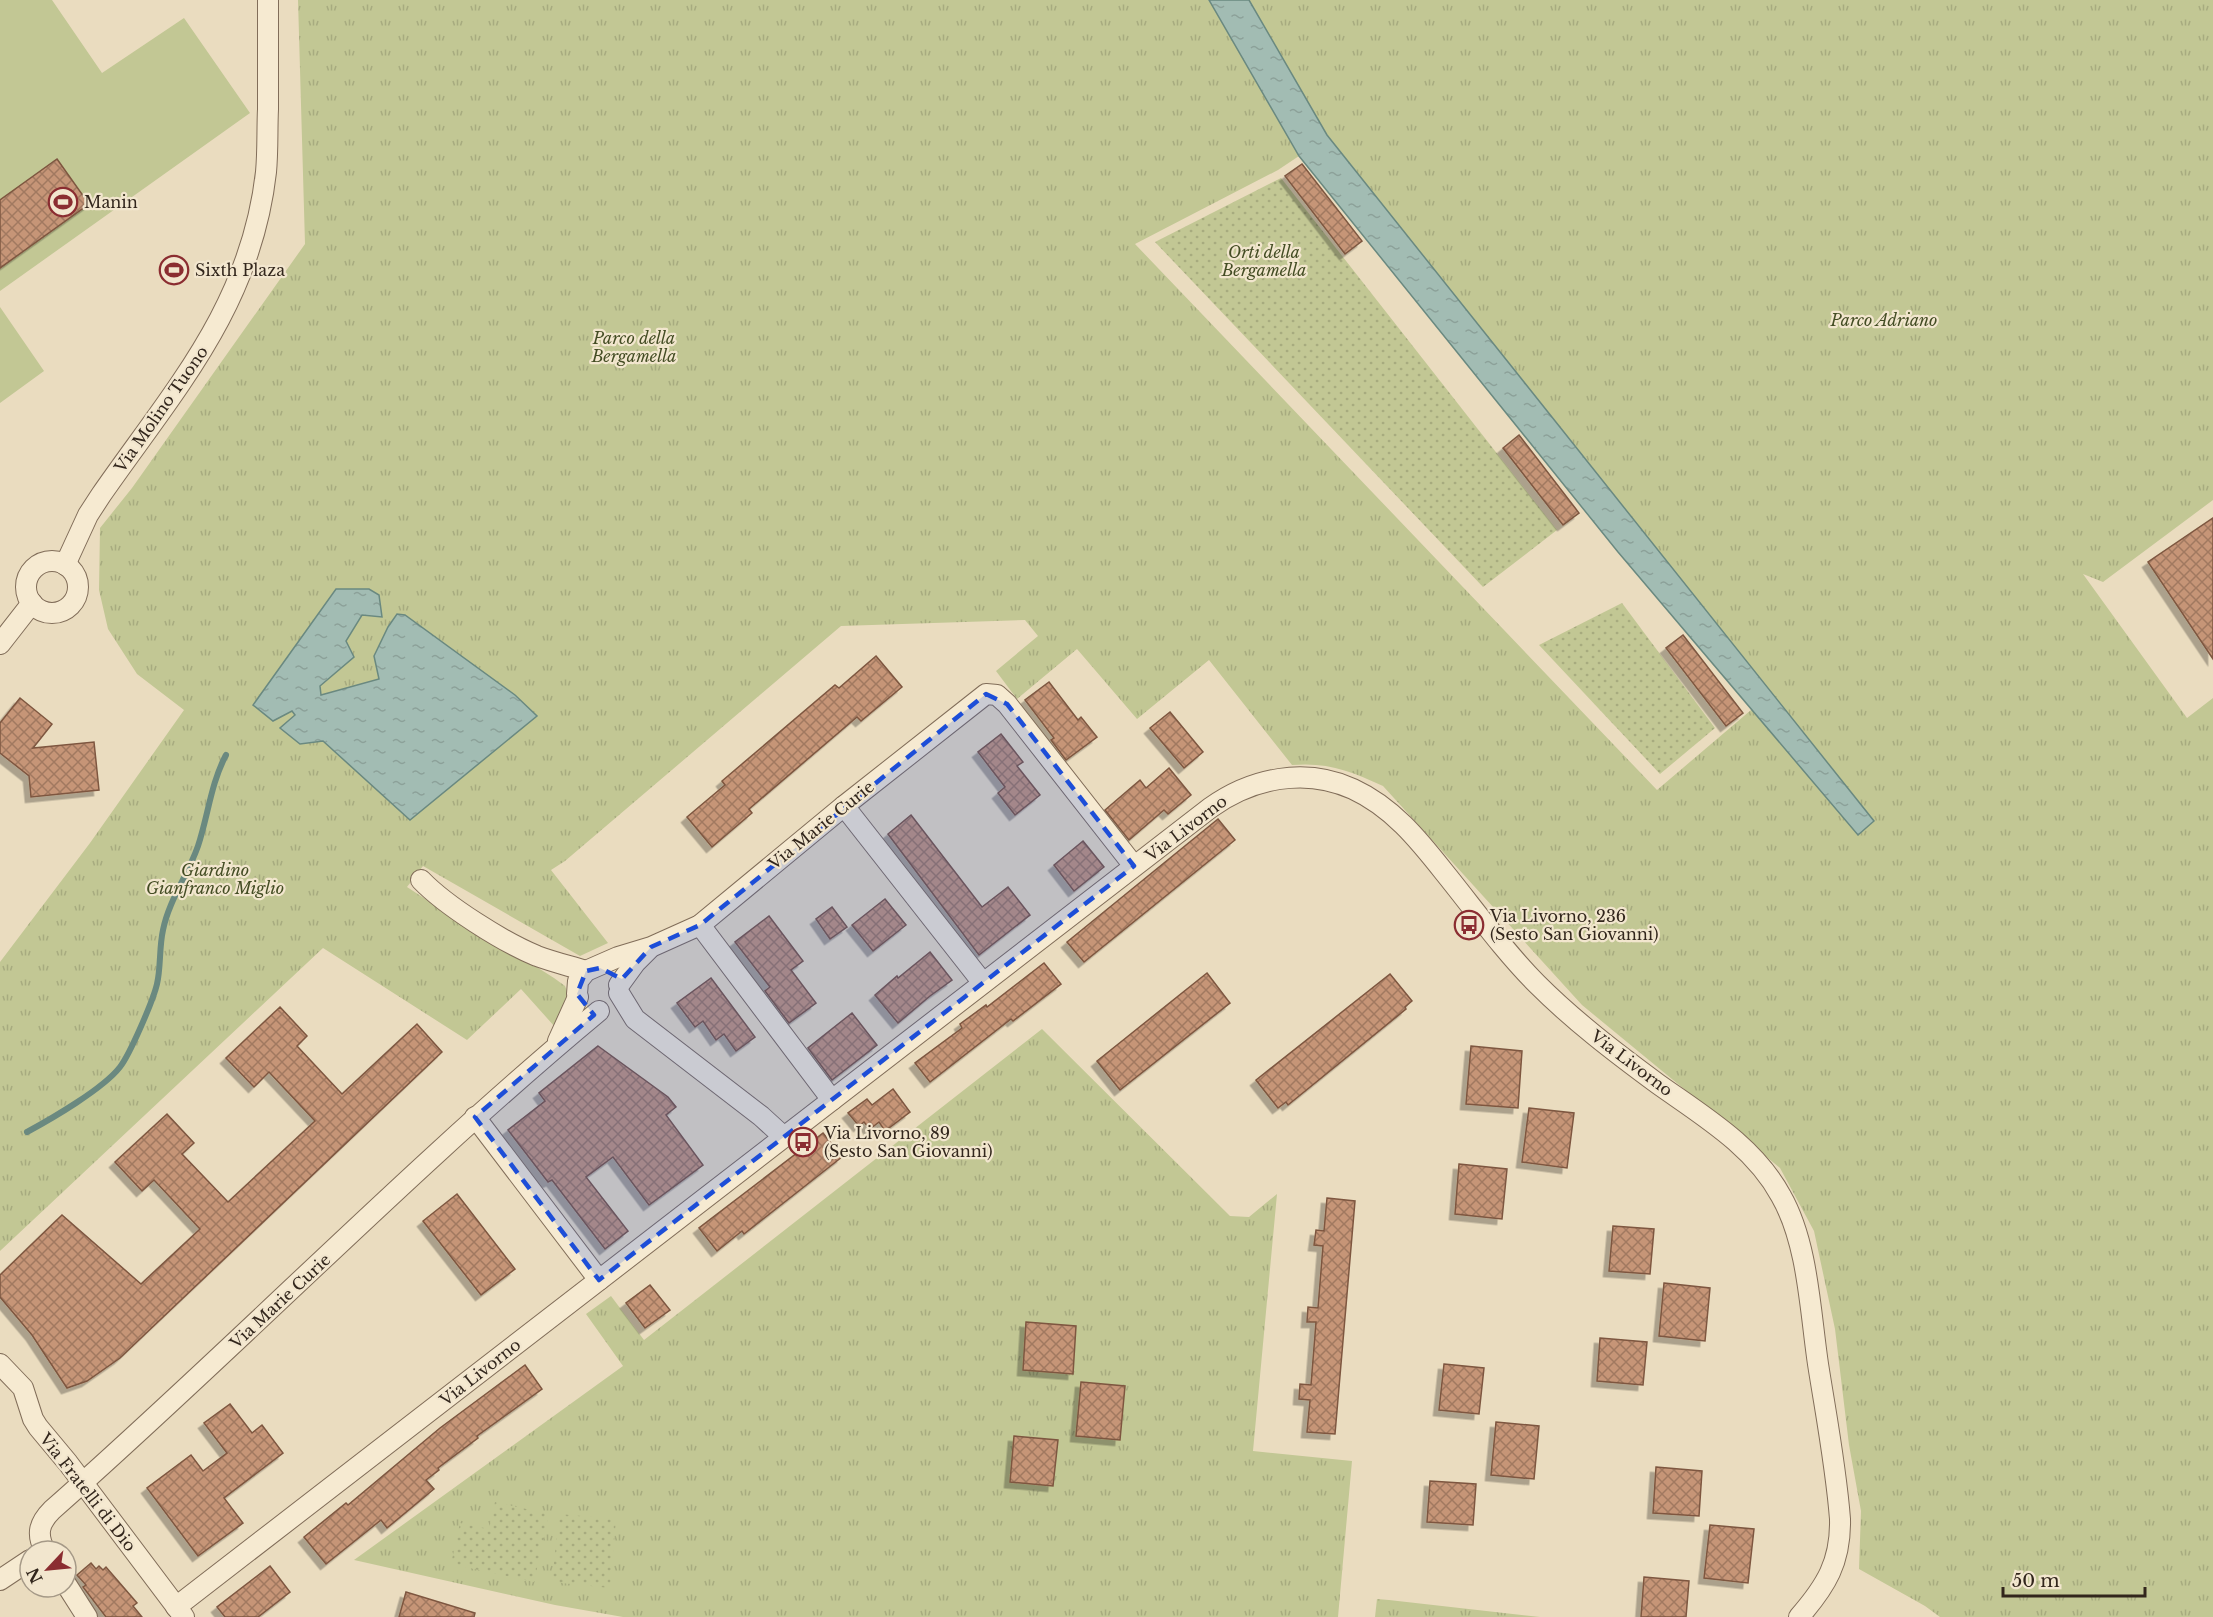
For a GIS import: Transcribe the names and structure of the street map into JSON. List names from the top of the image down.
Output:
{
  "streets": {
    "street": [
      "Via Molino Tuono",
      "Via Marie Curie",
      "Via Livorno",
      "Via Fratelli di Dio"
    ]
  },
  "crossings": [
    ["Via Marie Curie", "Via Livorno"],
    ["Via Marie Curie", "Via Fratelli di Dio"],
    ["Via Livorno", "Via Fratelli di Dio"]
  ],
  "parks": [
    "Orti della Bergamella",
    "Parco Adriano",
    "Parco della Bergamella",
    "Giardino Gianfranco Miglio"
  ],
  "places": {
    "sports": ["Manin", "Sixth Plaza"],
    "bus stop": ["Via Livorno, 236 (Sesto San Giovanni)", "Via Livorno, 89 (Sesto San Giovanni)"]
  },
  "scale_bar": "50 m",
  "north": "bottom left"
}
